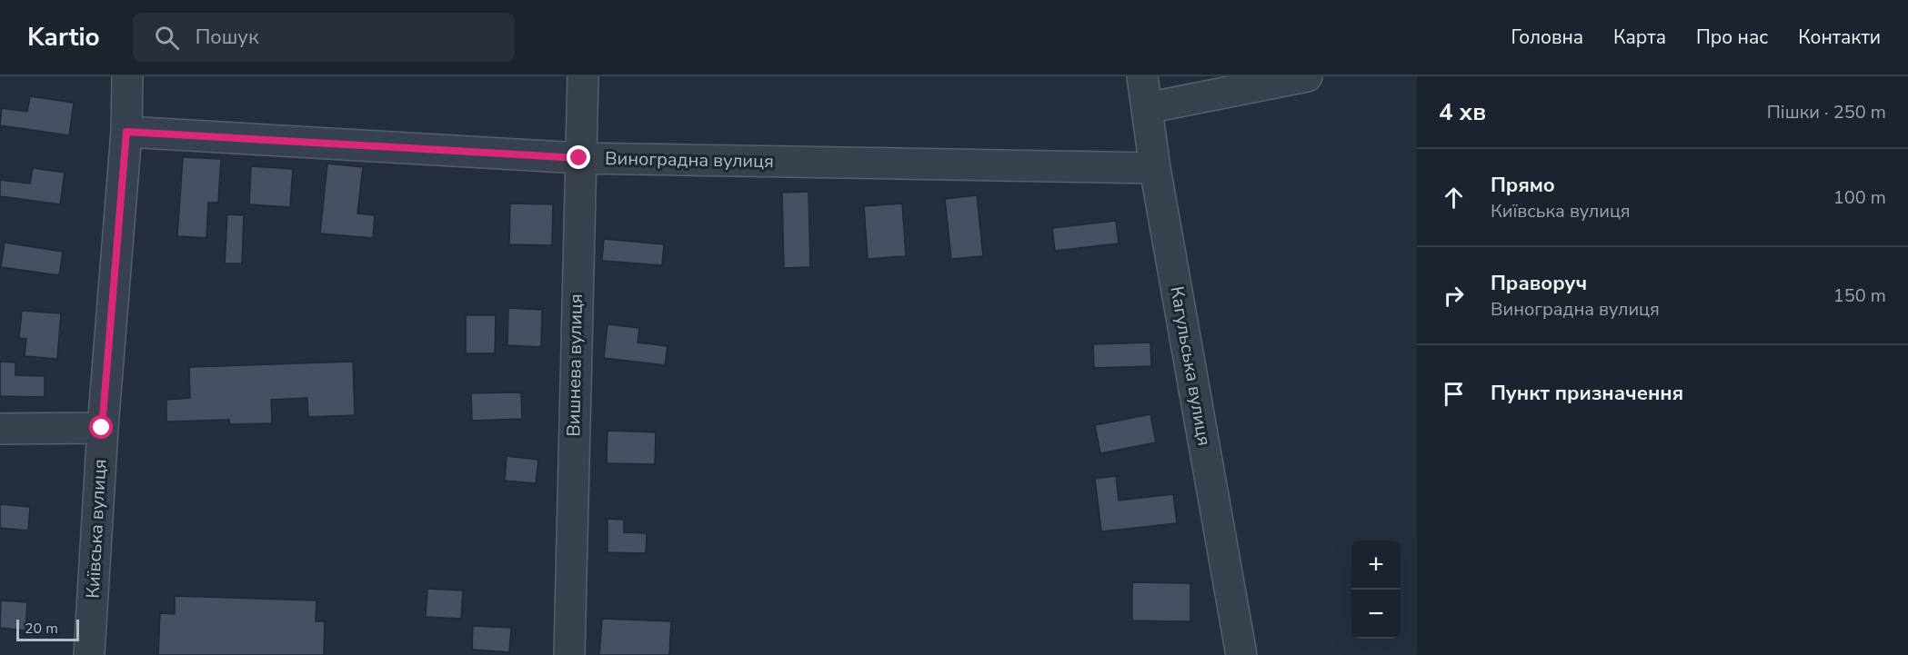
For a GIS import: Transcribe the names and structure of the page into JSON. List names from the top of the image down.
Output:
{
  "streets": {
    "street": [
      "Виноградна вулиця",
      "Вишнева вулиця",
      "Кагульська вулиця",
      "Київська вулиця"
    ]
  },
  "crossings": [
    ["Виноградна вулиця", "Вишнева вулиця"],
    ["Виноградна вулиця", "Кагульська вулиця"],
    ["Виноградна вулиця", "Київська вулиця"]
  ],
  "scale_bar": "20 m",
  "page": {
    "header": "Kartio",
    "search": "Пошук",
    "nav": [
      "Головна",
      "Карта",
      "Про нас",
      "Контакти"
    ],
    "heading": ["4 хв", "Пішки · 250 m"],
    "list": [
      ["Прямо", "Київська вулиця", "100 m"],
      ["Праворуч", "Виноградна вулиця", "150 m"],
      "Пункт призначення"
    ],
    "map_buttons": ["+", "−"],
    "scale": "20 m"
  }
}
